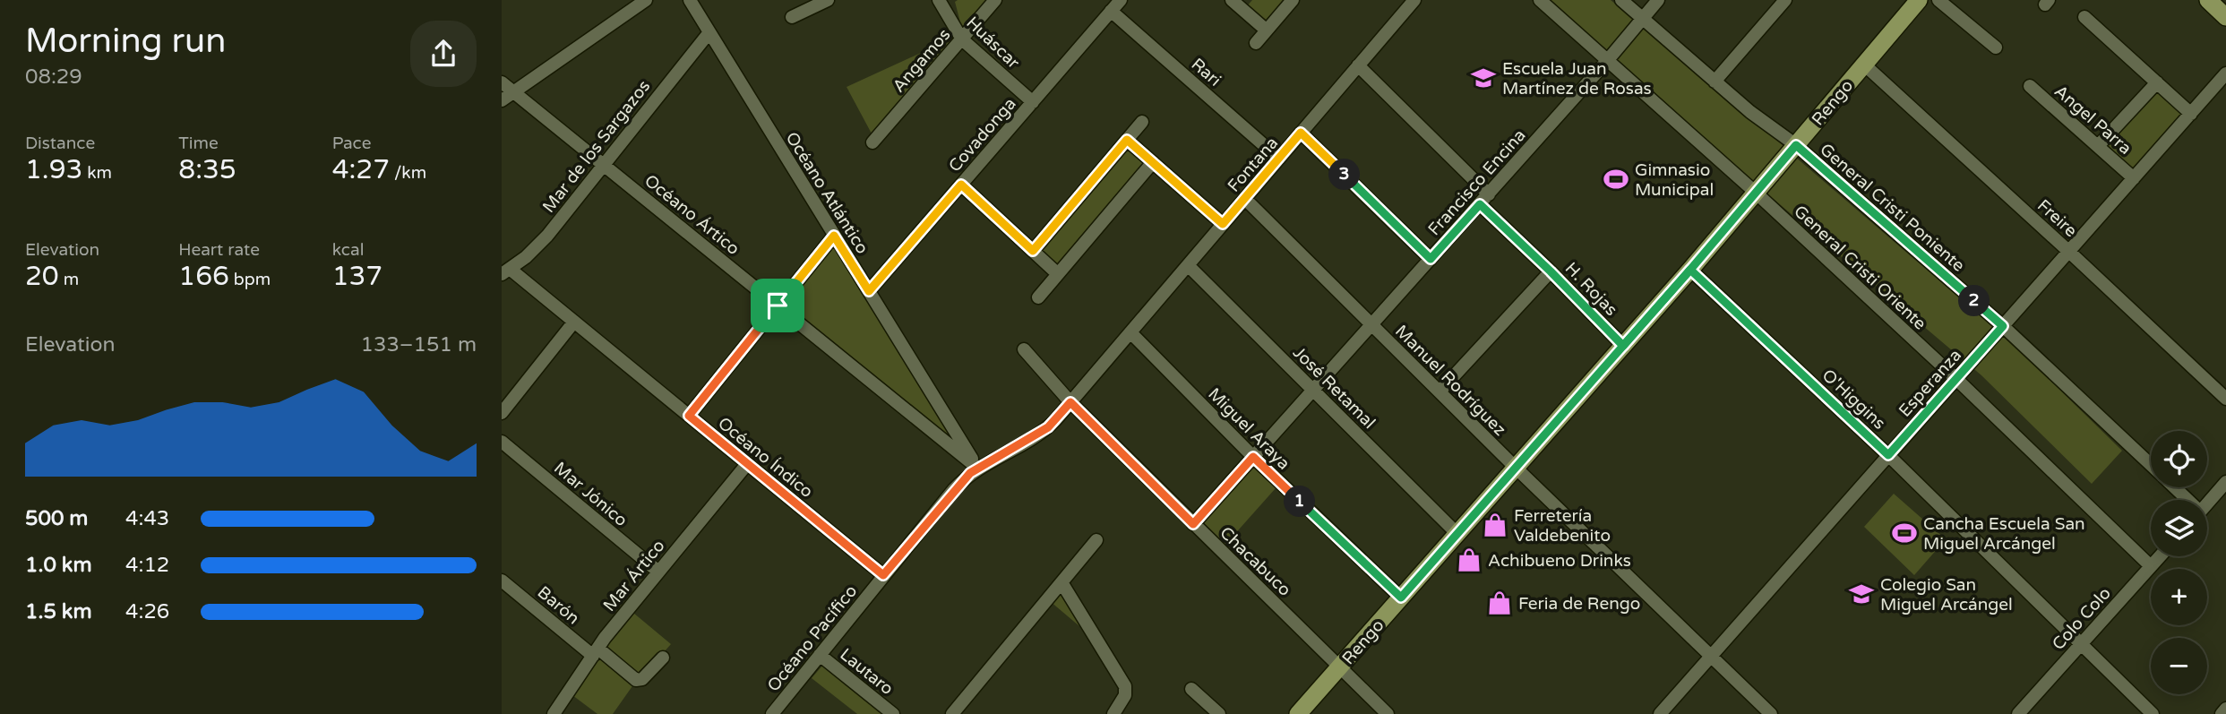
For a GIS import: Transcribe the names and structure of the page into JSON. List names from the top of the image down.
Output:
{
  "streets": {
    "main road": ["Rengo"],
    "street": [
      "Huáscar",
      "Angamos",
      "Rari",
      "Angel Parra",
      "Covadonga",
      "Mar de los Sargazos",
      "Fontana",
      "Francisco Encina",
      "Océano Atlántico",
      "General Cristi Poniente",
      "Océano Ártico",
      "Freire",
      "General Cristi Oriente",
      "H. Rojas",
      "Manuel Rodríguez",
      "Esperanza",
      "José Retamal",
      "O'Higgins",
      "Miguel Araya",
      "Océano Índico",
      "Mar Jónico",
      "Chacabuco",
      "Mar Ártico",
      "Barón",
      "Colo Colo",
      "Océano Pacífico",
      "Lautaro"
    ]
  },
  "crossings": [
    ["Huáscar", "Angamos"],
    ["Huáscar", "Covadonga"],
    ["Rari", "Covadonga"],
    ["Rari", "Fontana"],
    ["Rengo", "General Cristi Poniente"],
    ["Rengo", "Freire"],
    ["Rengo", "General Cristi Oriente"],
    ["Rengo", "H. Rojas"],
    ["Rengo", "Manuel Rodríguez"],
    ["Rengo", "José Retamal"],
    ["Rengo", "O'Higgins"],
    ["Rengo", "Miguel Araya"],
    ["Rengo", "Chacabuco"],
    ["Angel Parra", "Esperanza"],
    ["Covadonga", "Océano Atlántico"],
    ["Mar de los Sargazos", "Océano Atlántico"],
    ["Mar de los Sargazos", "Océano Ártico"],
    ["Mar de los Sargazos", "Océano Índico"],
    ["Fontana", "H. Rojas"],
    ["Fontana", "Manuel Rodríguez"],
    ["Fontana", "José Retamal"],
    ["Fontana", "Miguel Araya"],
    ["Fontana", "Chacabuco"],
    ["Fontana", "Océano Pacífico"],
    ["Francisco Encina", "General Cristi Poniente"],
    ["Francisco Encina", "General Cristi Oriente"],
    ["Francisco Encina", "H. Rojas"],
    ["Francisco Encina", "Manuel Rodríguez"],
    ["Francisco Encina", "José Retamal"],
    ["Francisco Encina", "Miguel Araya"],
    ["Francisco Encina", "Chacabuco"],
    ["Océano Atlántico", "Océano Ártico"],
    ["Océano Atlántico", "Océano Pacífico"],
    ["General Cristi Poniente", "Esperanza"],
    ["Océano Ártico", "Océano Pacífico"],
    ["Freire", "Esperanza"],
    ["General Cristi Oriente", "Esperanza"],
    ["General Cristi Oriente", "Colo Colo"],
    ["Manuel Rodríguez", "Esperanza"],
    ["Esperanza", "O'Higgins"],
    ["O'Higgins", "Colo Colo"],
    ["Océano Índico", "Mar Ártico"],
    ["Océano Índico", "Océano Pacífico"],
    ["Mar Jónico", "Mar Ártico"],
    ["Mar Ártico", "Barón"],
    ["Océano Pacífico", "Lautaro"]
  ],
  "places": {
    "school or university": ["Escuela Juan Martínez de Rosas", "Colegio San Miguel Arcángel"],
    "sports": ["Gimnasio Municipal", "Cancha Escuela San Miguel Arcángel"],
    "shop": ["Ferretería Valdebenito", "Achibueno Drinks", "Feria de Rengo"]
  },
  "page": {
    "heading": ["Morning run", "08:29"],
    "stats": [
      ["Distance", "1.93 km"],
      ["Time", "8:35"],
      ["Pace", "4:27 /km"],
      ["Elevation", "20 m"],
      ["Heart rate", "166 bpm"],
      ["kcal", "137"]
    ],
    "pins": ["3", "2", "1"],
    "chart": ["Elevation", "133–151 m"],
    "map_buttons": ["+", "−"],
    "list": [
      {
        "name": "500 m",
        "note": "4:43"
      },
      {
        "name": "1.0 km",
        "note": "4:12"
      },
      {
        "name": "1.5 km",
        "note": "4:26"
      }
    ]
  }
}
